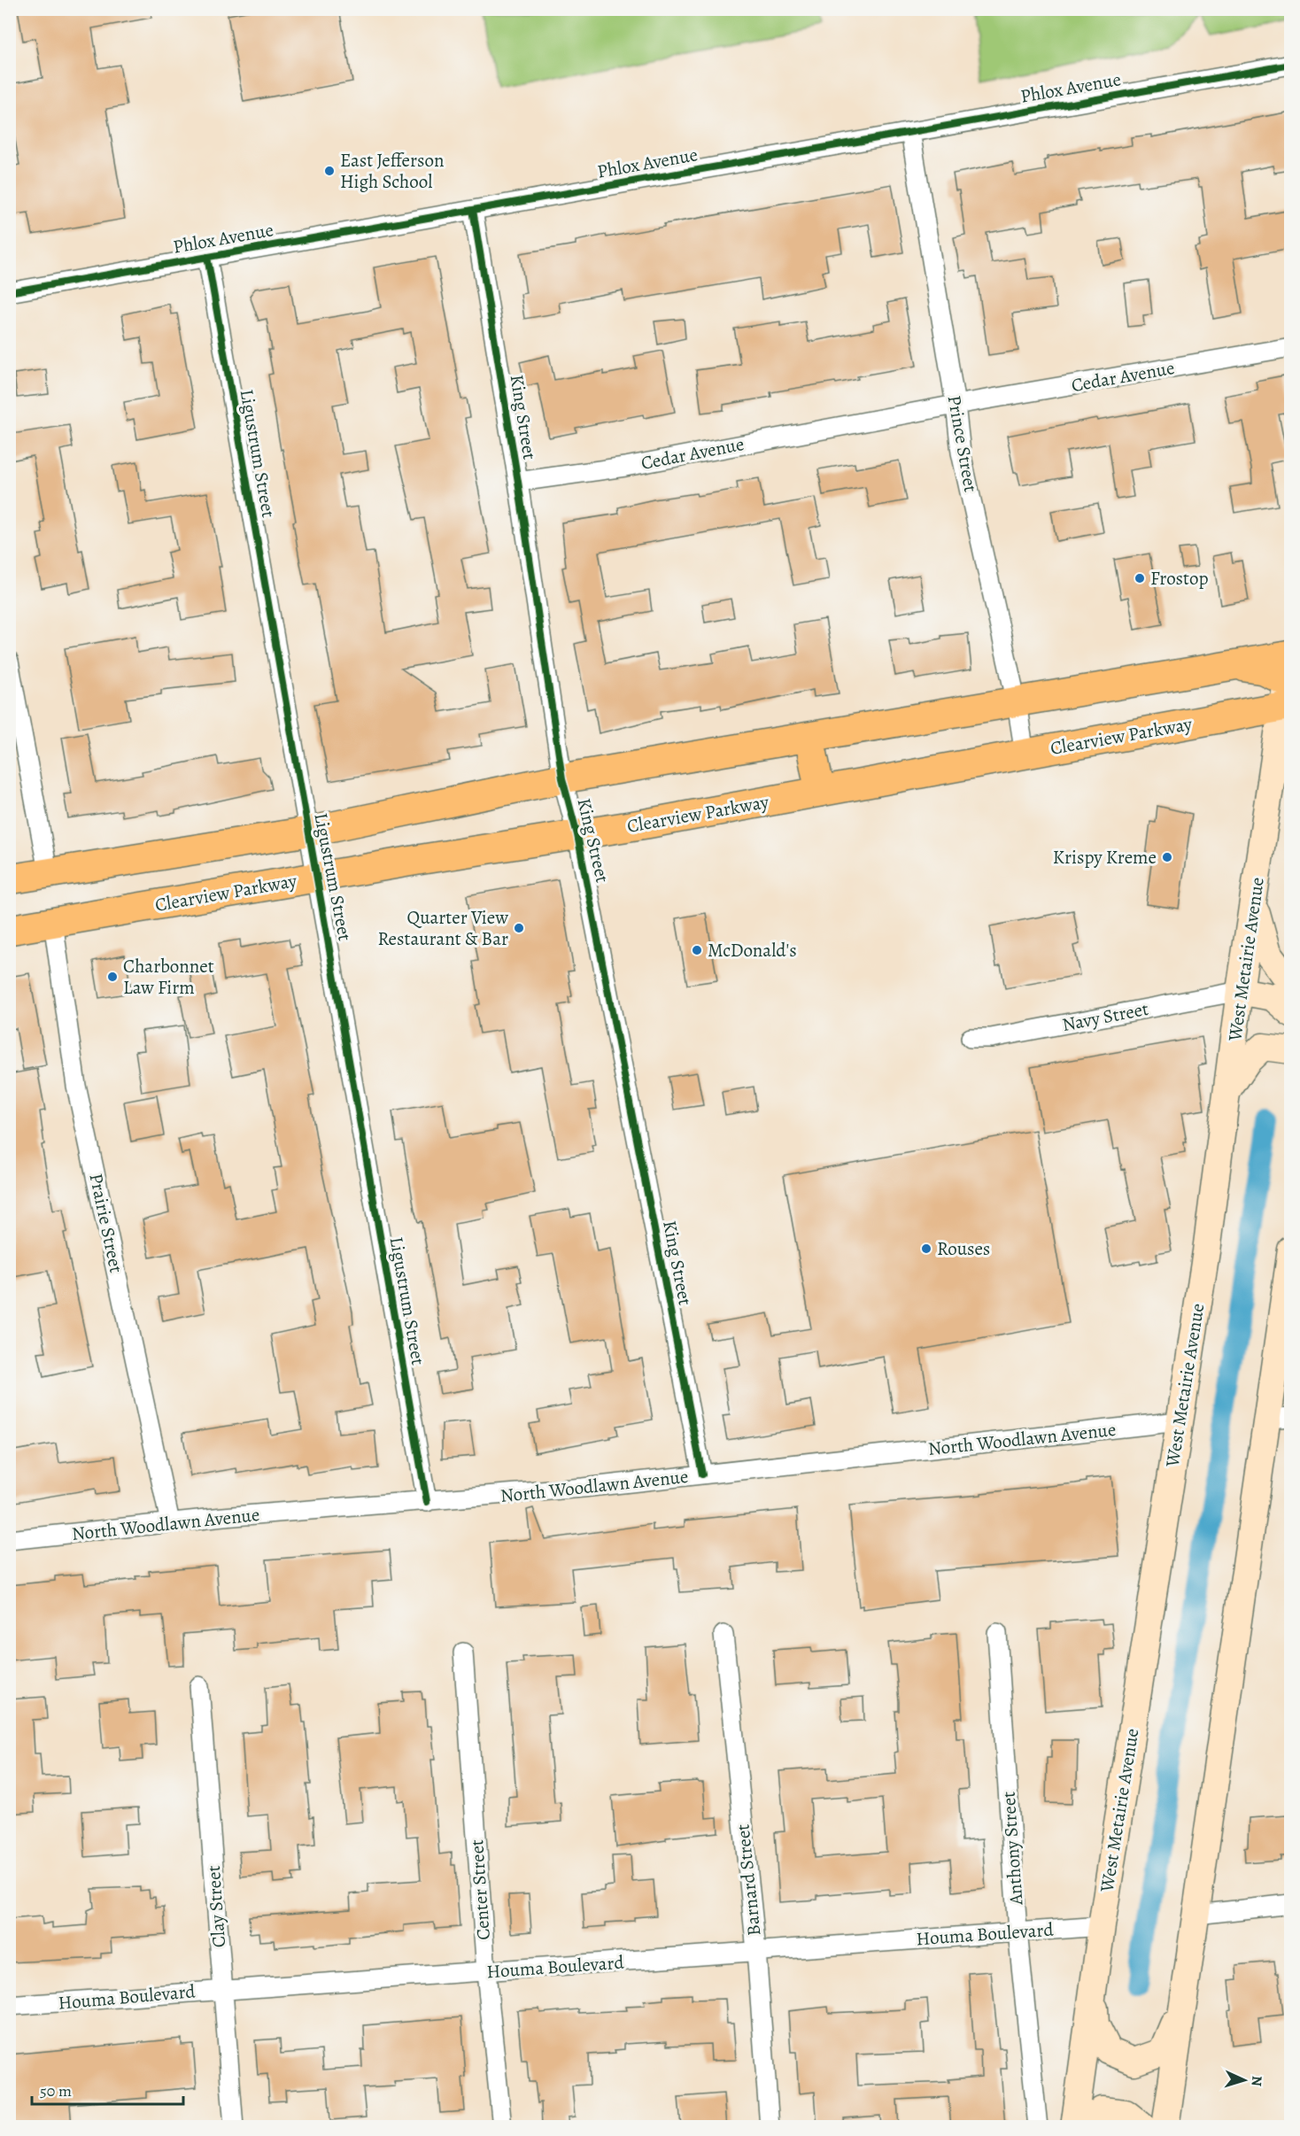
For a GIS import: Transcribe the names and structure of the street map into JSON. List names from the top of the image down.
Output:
{
  "streets": {
    "highway": ["Clearview Parkway"],
    "main road": ["West Metairie Avenue"],
    "street": [
      "Phlox Avenue",
      "Cedar Avenue",
      "King Street",
      "Prince Street",
      "Ligustrum Street",
      "Navy Street",
      "Prairie Street",
      "North Woodlawn Avenue",
      "Anthony Street",
      "Barnard Street",
      "Center Street",
      "Clay Street",
      "Houma Boulevard"
    ]
  },
  "crossings": [
    ["Phlox Avenue", "King Street"],
    ["Phlox Avenue", "Prince Street"],
    ["Phlox Avenue", "Ligustrum Street"],
    ["Cedar Avenue", "King Street"],
    ["Cedar Avenue", "Prince Street"],
    ["King Street", "Clearview Parkway"],
    ["King Street", "North Woodlawn Avenue"],
    ["Prince Street", "Clearview Parkway"],
    ["Ligustrum Street", "Clearview Parkway"],
    ["Ligustrum Street", "North Woodlawn Avenue"],
    ["Clearview Parkway", "West Metairie Avenue"],
    ["Clearview Parkway", "Prairie Street"],
    ["West Metairie Avenue", "Navy Street"],
    ["West Metairie Avenue", "North Woodlawn Avenue"],
    ["West Metairie Avenue", "Houma Boulevard"],
    ["Prairie Street", "North Woodlawn Avenue"],
    ["Anthony Street", "Houma Boulevard"],
    ["Barnard Street", "Houma Boulevard"],
    ["Center Street", "Houma Boulevard"],
    ["Clay Street", "Houma Boulevard"]
  ],
  "places": [
    "East Jefferson High School",
    "Frostop",
    "Krispy Kreme",
    "Quarter View Restaurant & Bar",
    "McDonald's",
    "Charbonnet Law Firm",
    "Rouses"
  ],
  "scale_bar": "50 m",
  "north": "right"
}
